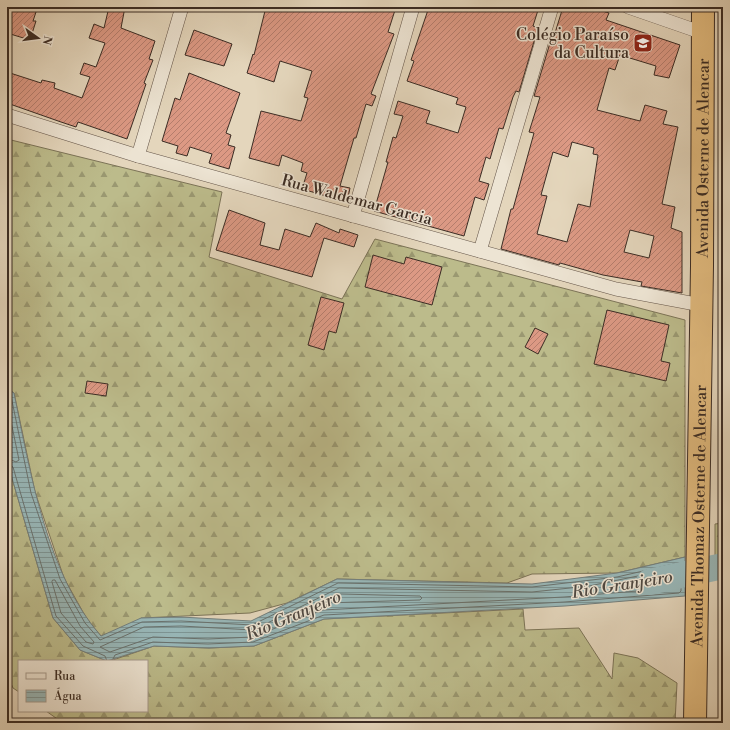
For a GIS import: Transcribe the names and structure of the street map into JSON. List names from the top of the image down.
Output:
{
  "streets": {
    "highway": ["Avenida Osterne de Alencar", "Avenida Thomaz Osterne de Alencar"],
    "street": ["Rua Waldemar Garcia"]
  },
  "crossings": [
    ["Avenida Osterne de Alencar", "Rua Waldemar Garcia"],
    ["Avenida Osterne de Alencar", "Avenida Thomaz Osterne de Alencar"],
    ["Rua Waldemar Garcia", "Avenida Thomaz Osterne de Alencar"]
  ],
  "water": ["Rio Granjeiro"],
  "places": {
    "school or university": ["Colégio Paraíso da Cultura"]
  },
  "legend": ["Rua", "Água"],
  "north": "right"
}
